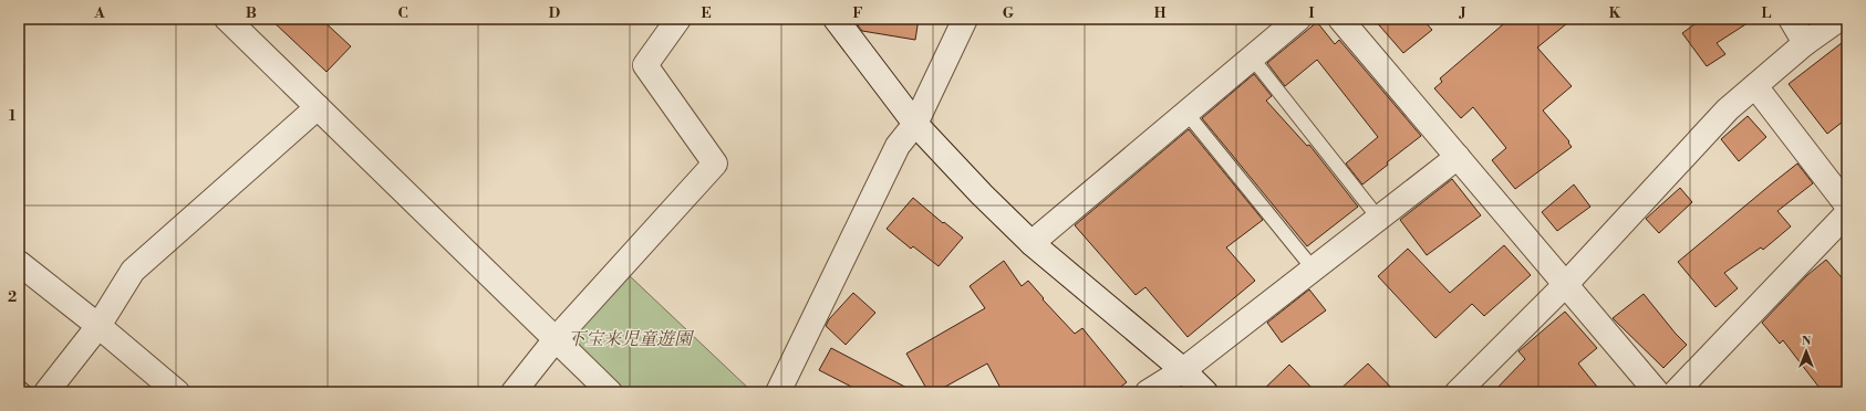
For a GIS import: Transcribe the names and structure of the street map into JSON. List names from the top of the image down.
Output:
{
  "parks": ["下宝来児童遊園"],
  "north": "top",
  "grid": {
    "columns": [
      "A",
      "B",
      "C",
      "D",
      "E",
      "F",
      "G",
      "H",
      "I",
      "J",
      "K",
      "L"
    ],
    "rows": ["1", "2"]
  }
}
